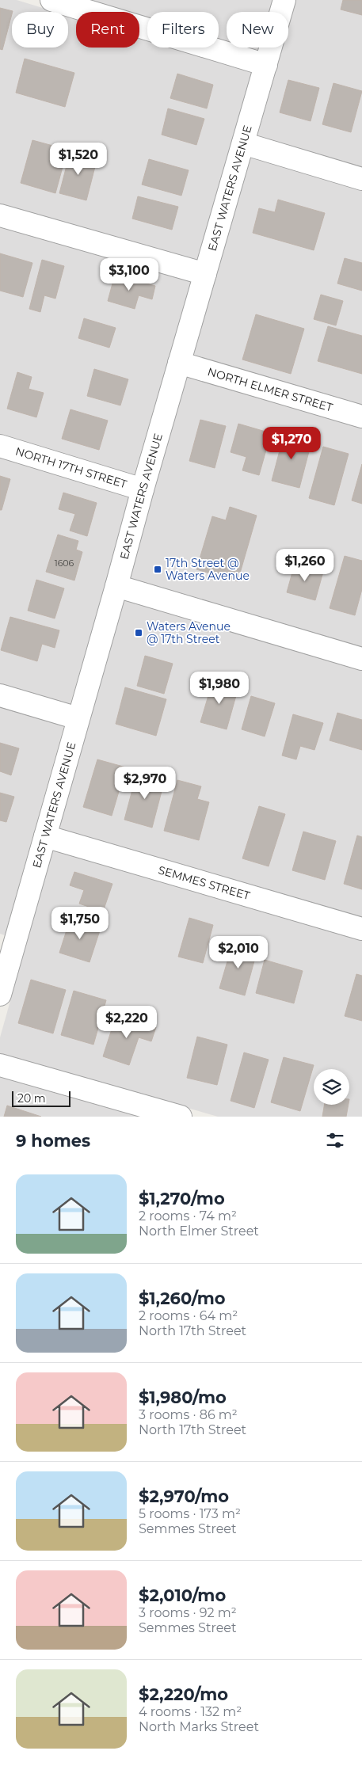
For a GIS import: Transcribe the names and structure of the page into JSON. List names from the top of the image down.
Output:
{
  "streets": {
    "street": [
      "EAST WATERS AVENUE",
      "NORTH ELMER STREET",
      "NORTH 17TH STREET",
      "SEMMES STREET"
    ]
  },
  "crossings": [
    ["EAST WATERS AVENUE", "NORTH ELMER STREET"],
    ["EAST WATERS AVENUE", "NORTH 17TH STREET"],
    ["EAST WATERS AVENUE", "SEMMES STREET"]
  ],
  "places": {
    "transit": ["17th Street @ Waters Avenue", "Waters Avenue @ 17th Street"]
  },
  "house_numbers": ["1606"],
  "scale_bar": "20 m",
  "page": {
    "chip": [
      "Buy",
      "Rent",
      "Filters",
      "New"
    ],
    "price": [
      "$1,520",
      "$3,100",
      "$1,270",
      "$1,260",
      "$1,980",
      "$2,970",
      "$1,750",
      "$2,010",
      "$2,220"
    ],
    "scale": "20 m",
    "heading": "9 homes",
    "list": [
      {
        "name": "$1,270/mo",
        "note": "2 rooms · 74 m² · North Elmer Street"
      },
      {
        "name": "$1,260/mo",
        "note": "2 rooms · 64 m² · North 17th Street"
      },
      {
        "name": "$1,980/mo",
        "note": "3 rooms · 86 m² · North 17th Street"
      },
      {
        "name": "$2,970/mo",
        "note": "5 rooms · 173 m² · Semmes Street"
      },
      {
        "name": "$2,010/mo",
        "note": "3 rooms · 92 m² · Semmes Street"
      },
      {
        "name": "$2,220/mo",
        "note": "4 rooms · 132 m² · North Marks Street"
      }
    ]
  }
}
